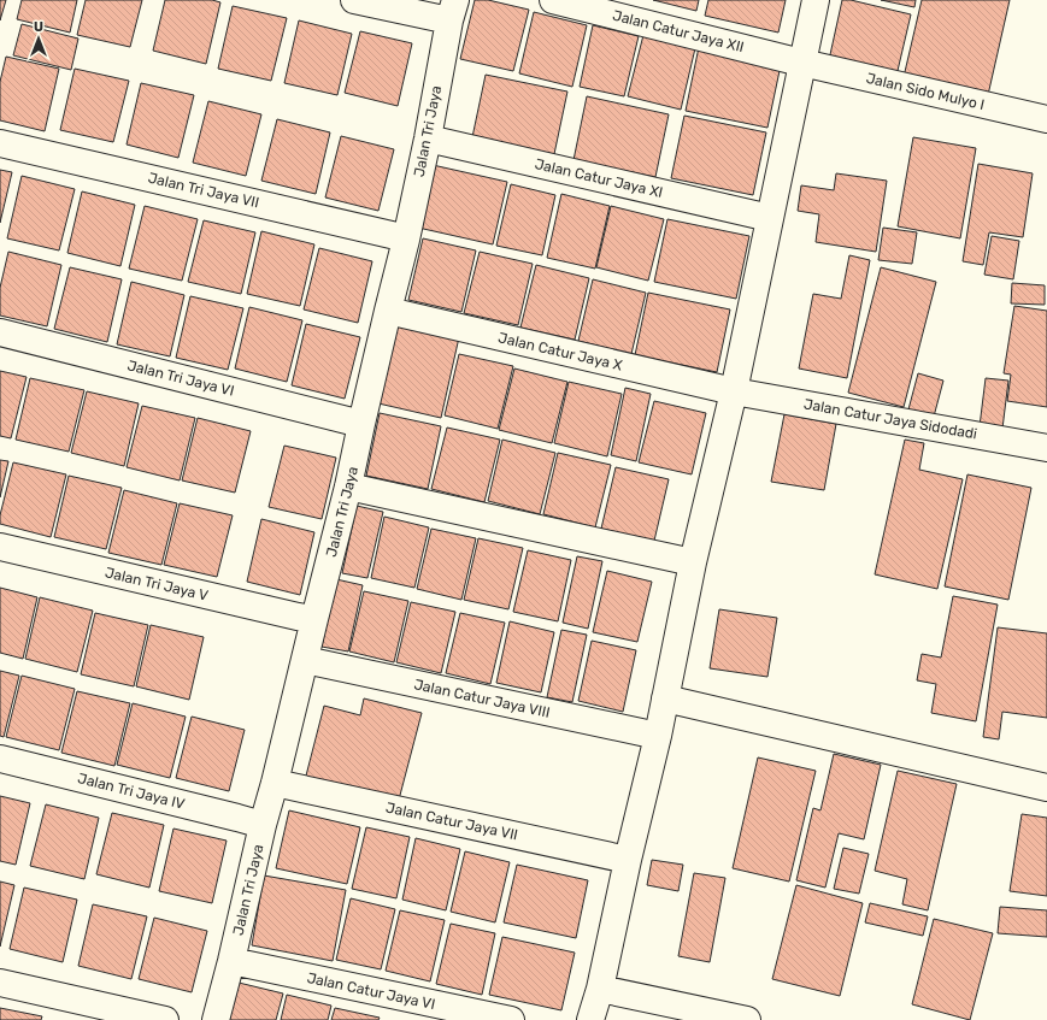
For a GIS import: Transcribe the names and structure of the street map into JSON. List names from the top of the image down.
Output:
{
  "streets": {
    "street": [
      "Jalan Catur Jaya XII",
      "Jalan Sido Mulyo I",
      "Jalan Tri Jaya",
      "Jalan Catur Jaya XI",
      "Jalan Tri Jaya VII",
      "Jalan Catur Jaya X",
      "Jalan Tri Jaya VI",
      "Jalan Catur Jaya Sidodadi",
      "Jalan Tri Jaya V",
      "Jalan Catur Jaya VIII",
      "Jalan Tri Jaya IV",
      "Jalan Catur Jaya VII",
      "Jalan Catur Jaya VI"
    ]
  },
  "crossings": [
    ["Jalan Catur Jaya XII", "Jalan Sido Mulyo I"],
    ["Jalan Tri Jaya", "Jalan Catur Jaya XI"],
    ["Jalan Tri Jaya", "Jalan Tri Jaya VII"],
    ["Jalan Tri Jaya", "Jalan Catur Jaya X"],
    ["Jalan Tri Jaya", "Jalan Tri Jaya VI"],
    ["Jalan Tri Jaya", "Jalan Tri Jaya V"],
    ["Jalan Tri Jaya", "Jalan Catur Jaya VIII"],
    ["Jalan Tri Jaya", "Jalan Tri Jaya IV"],
    ["Jalan Tri Jaya", "Jalan Catur Jaya VII"],
    ["Jalan Tri Jaya", "Jalan Catur Jaya VI"],
    ["Jalan Catur Jaya X", "Jalan Catur Jaya Sidodadi"]
  ],
  "north": "top"
}
